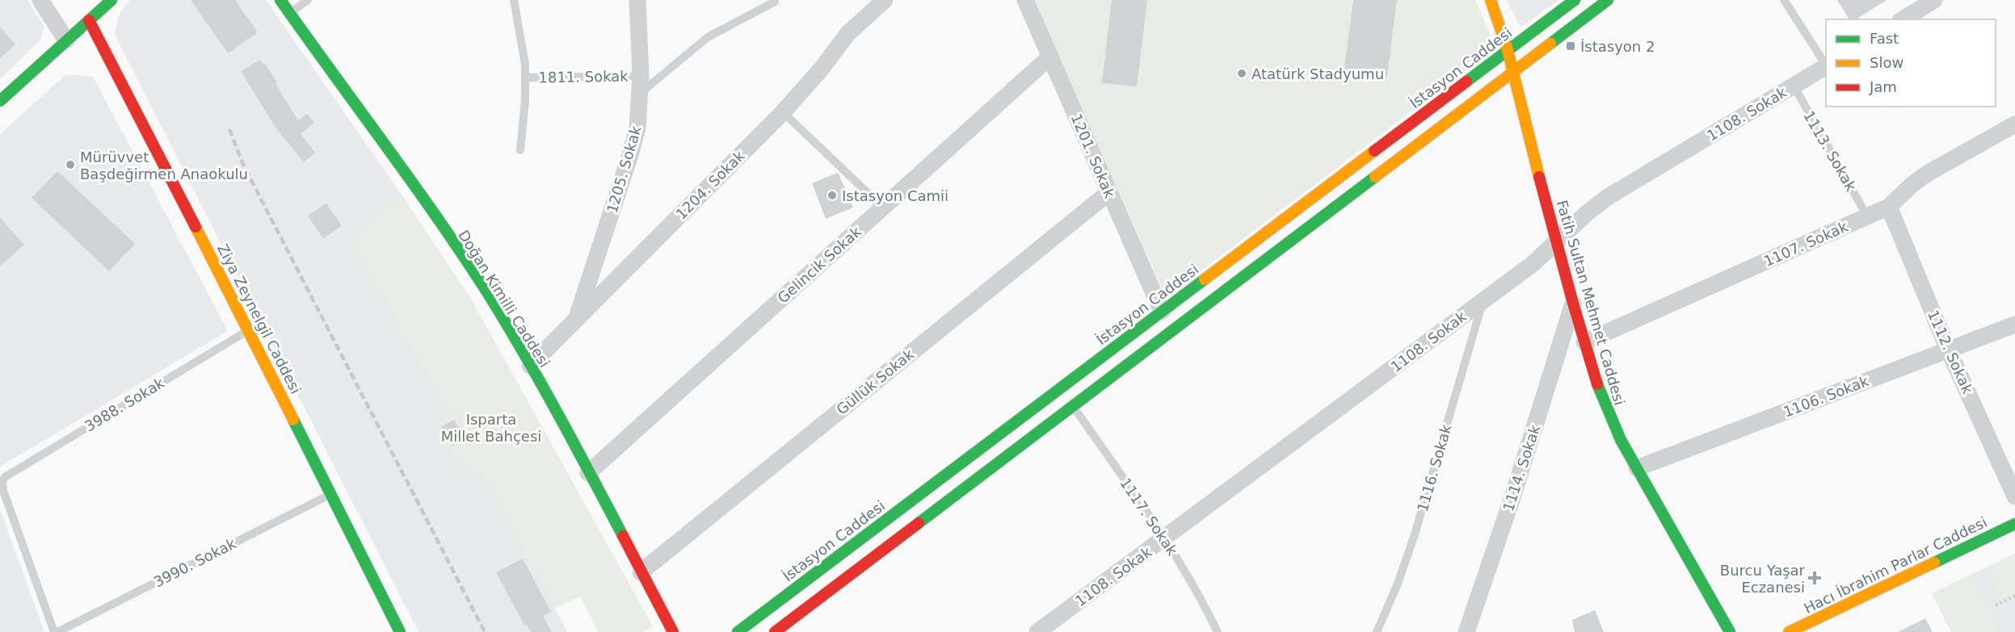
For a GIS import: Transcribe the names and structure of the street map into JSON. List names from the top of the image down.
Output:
{
  "streets": {
    "main road": [
      "İstasyon Caddesi",
      "Doğan Kimilli Caddesi",
      "Fatih Sultan Mehmet Caddesi",
      "Ziya Zeynelgil Caddesi",
      "Hacı İbrahim Parlar Caddesi"
    ],
    "street": [
      "1108. Sokak",
      "1201. Sokak",
      "1205. Sokak",
      "1204. Sokak",
      "1107. Sokak",
      "Gelincik Sokak",
      "1112. Sokak",
      "Güllük Sokak",
      "1106. Sokak",
      "1114. Sokak"
    ],
    "lane": [
      "1811. Sokak",
      "1113. Sokak",
      "3988. Sokak",
      "1116. Sokak",
      "1117. Sokak",
      "3990. Sokak"
    ]
  },
  "crossings": [
    ["İstasyon Caddesi", "1201. Sokak"],
    ["İstasyon Caddesi", "Fatih Sultan Mehmet Caddesi"],
    ["1811. Sokak", "1205. Sokak"],
    ["1108. Sokak", "1113. Sokak"],
    ["1108. Sokak", "Fatih Sultan Mehmet Caddesi"],
    ["1108. Sokak", "1116. Sokak"],
    ["1108. Sokak", "1117. Sokak"],
    ["1113. Sokak", "1107. Sokak"],
    ["1201. Sokak", "Gelincik Sokak"],
    ["1201. Sokak", "Güllük Sokak"],
    ["1205. Sokak", "1204. Sokak"],
    ["1204. Sokak", "Doğan Kimilli Caddesi"],
    ["1107. Sokak", "Fatih Sultan Mehmet Caddesi"],
    ["1107. Sokak", "1112. Sokak"],
    ["Gelincik Sokak", "Doğan Kimilli Caddesi"],
    ["Doğan Kimilli Caddesi", "Güllük Sokak"],
    ["Fatih Sultan Mehmet Caddesi", "1106. Sokak"],
    ["Fatih Sultan Mehmet Caddesi", "1114. Sokak"],
    ["Ziya Zeynelgil Caddesi", "3988. Sokak"],
    ["Ziya Zeynelgil Caddesi", "3990. Sokak"],
    ["1112. Sokak", "1106. Sokak"],
    ["3988. Sokak", "3990. Sokak"]
  ],
  "parks": ["Isparta Millet Bahçesi"],
  "places": {
    "transit": ["İstasyon 2"],
    "other": ["Atatürk Stadyumu", "Mürüvvet Başdeğirmen Anaokulu", "Istasyon Camii"],
    "health": ["Burcu Yaşar Eczanesi"]
  },
  "legend": ["Fast", "Slow", "Jam"]
}
